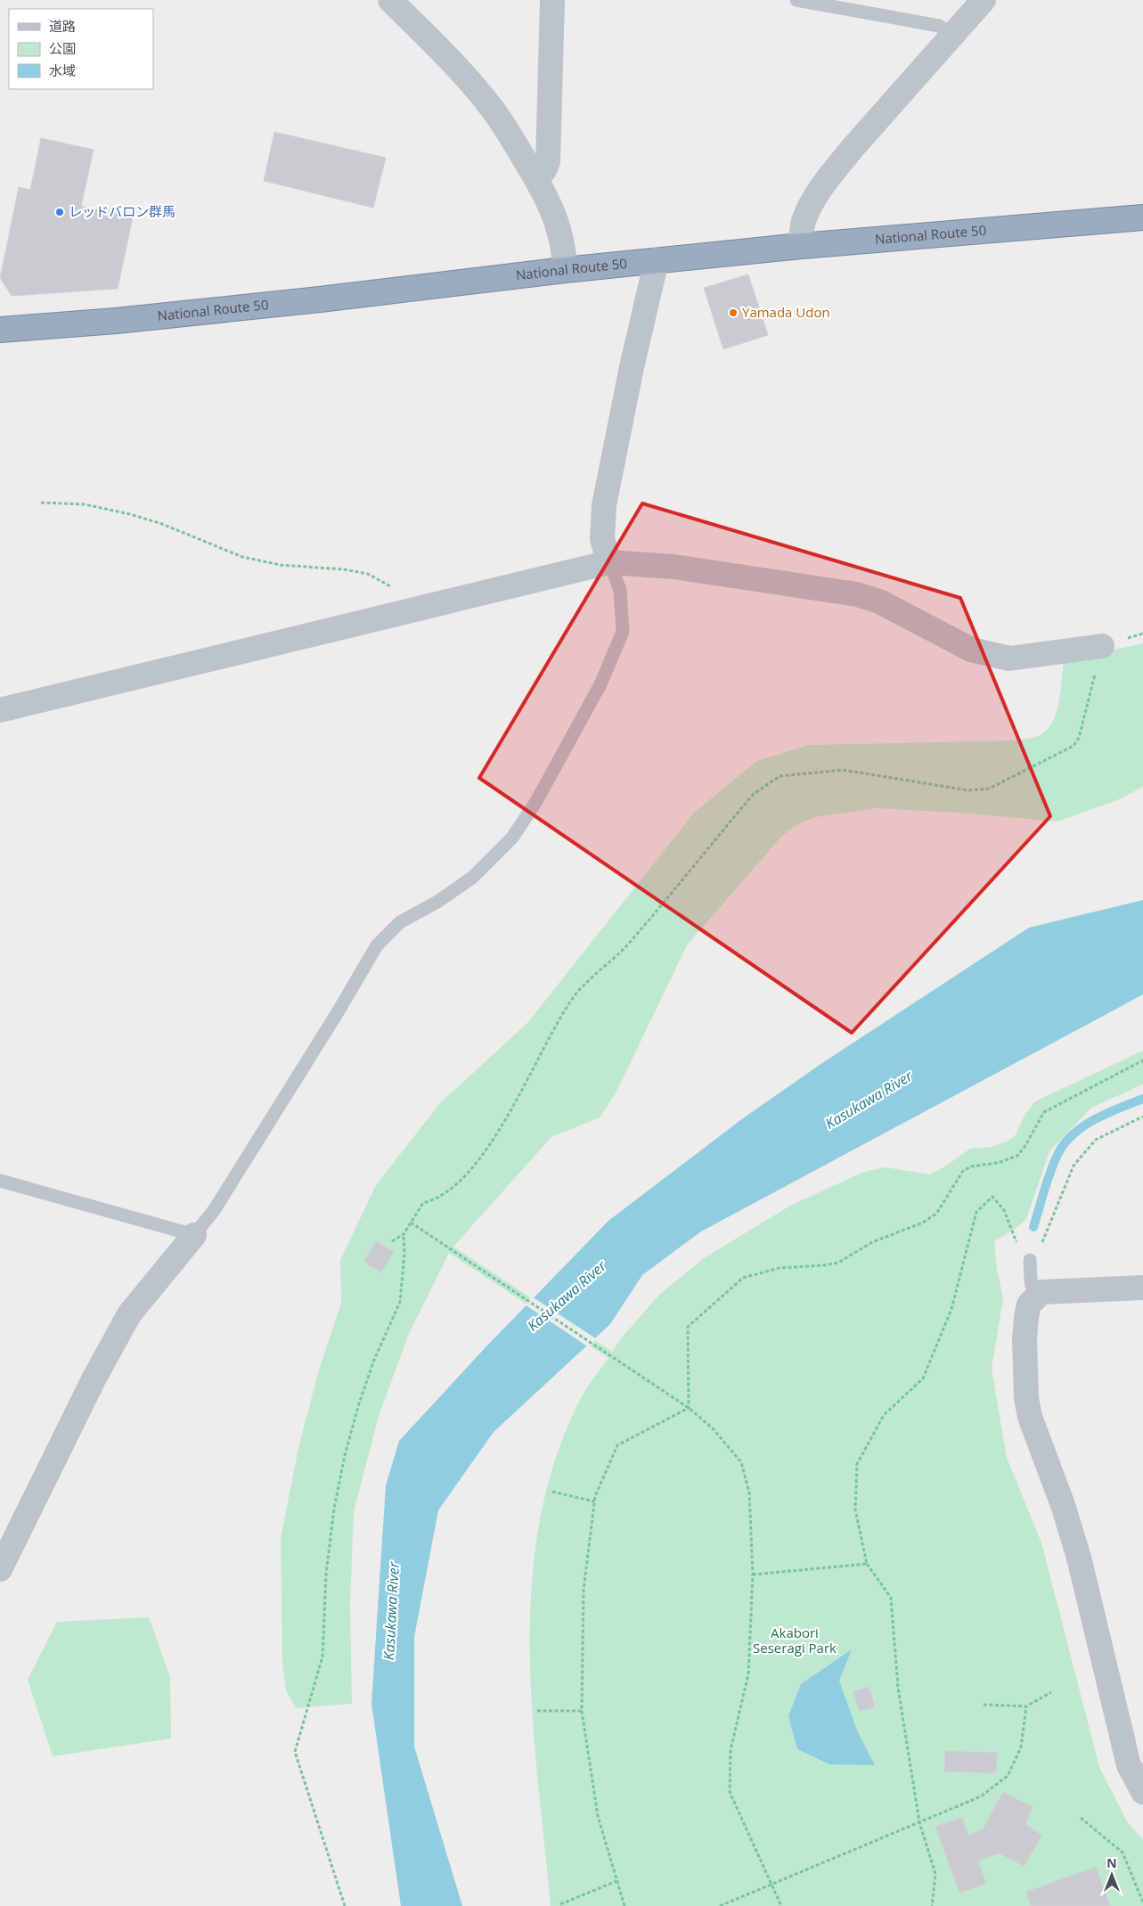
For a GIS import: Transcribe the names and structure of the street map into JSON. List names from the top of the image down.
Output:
{
  "streets": {
    "highway": ["National Route 50"]
  },
  "water": ["Kasukawa River"],
  "parks": ["Akabori Seseragi Park"],
  "places": ["レッドバロン群馬", "Yamada Udon"],
  "legend": ["道路", "公園", "水域"],
  "north": "top"
}
